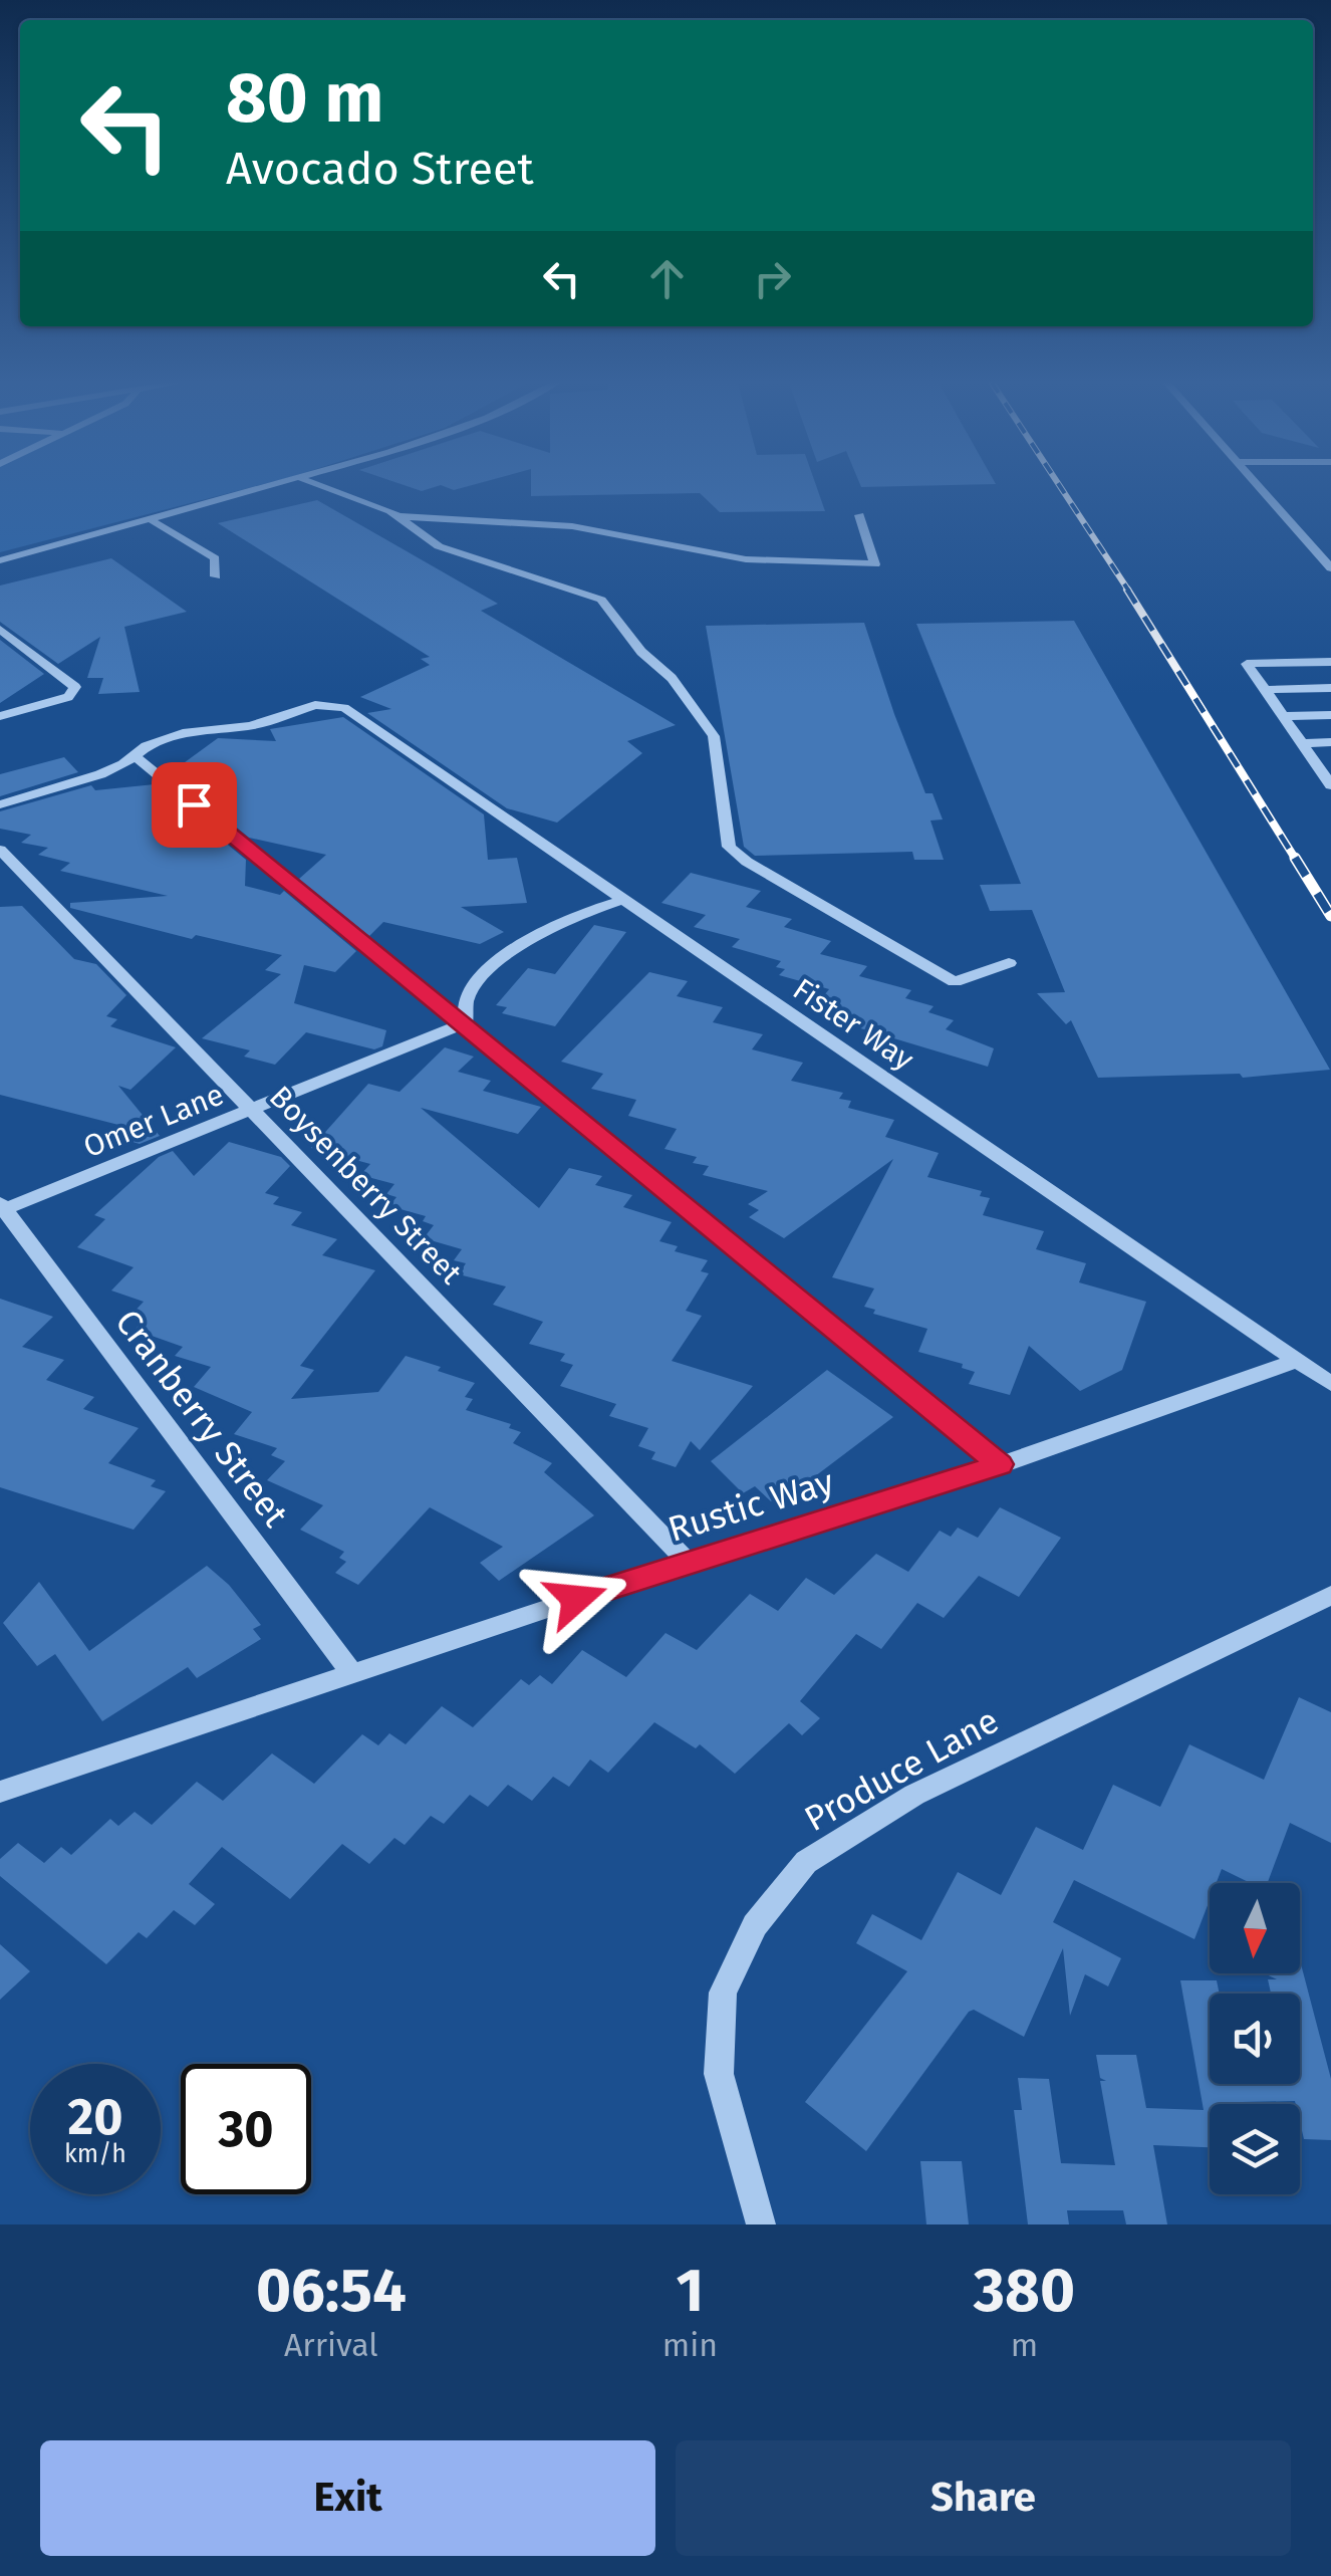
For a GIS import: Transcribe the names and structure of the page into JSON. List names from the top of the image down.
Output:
{
  "streets": {
    "street": [
      "Fister Way",
      "Omer Lane",
      "Boysenberry Street",
      "Cranberry Street",
      "Rustic Way",
      "Produce Lane"
    ]
  },
  "crossings": [
    ["Fister Way", "Rustic Way"],
    ["Omer Lane", "Boysenberry Street"],
    ["Omer Lane", "Cranberry Street"],
    ["Boysenberry Street", "Rustic Way"],
    ["Cranberry Street", "Rustic Way"]
  ],
  "north": "bottom",
  "page": {
    "turn": ["80 m", "Avocado Street"],
    "speed": "20 km/h",
    "limit": "30",
    "eta": [
      "06:54",
      "Arrival",
      "1",
      "min",
      "380",
      "m"
    ],
    "buttons": ["Exit", "Share"]
  }
}
